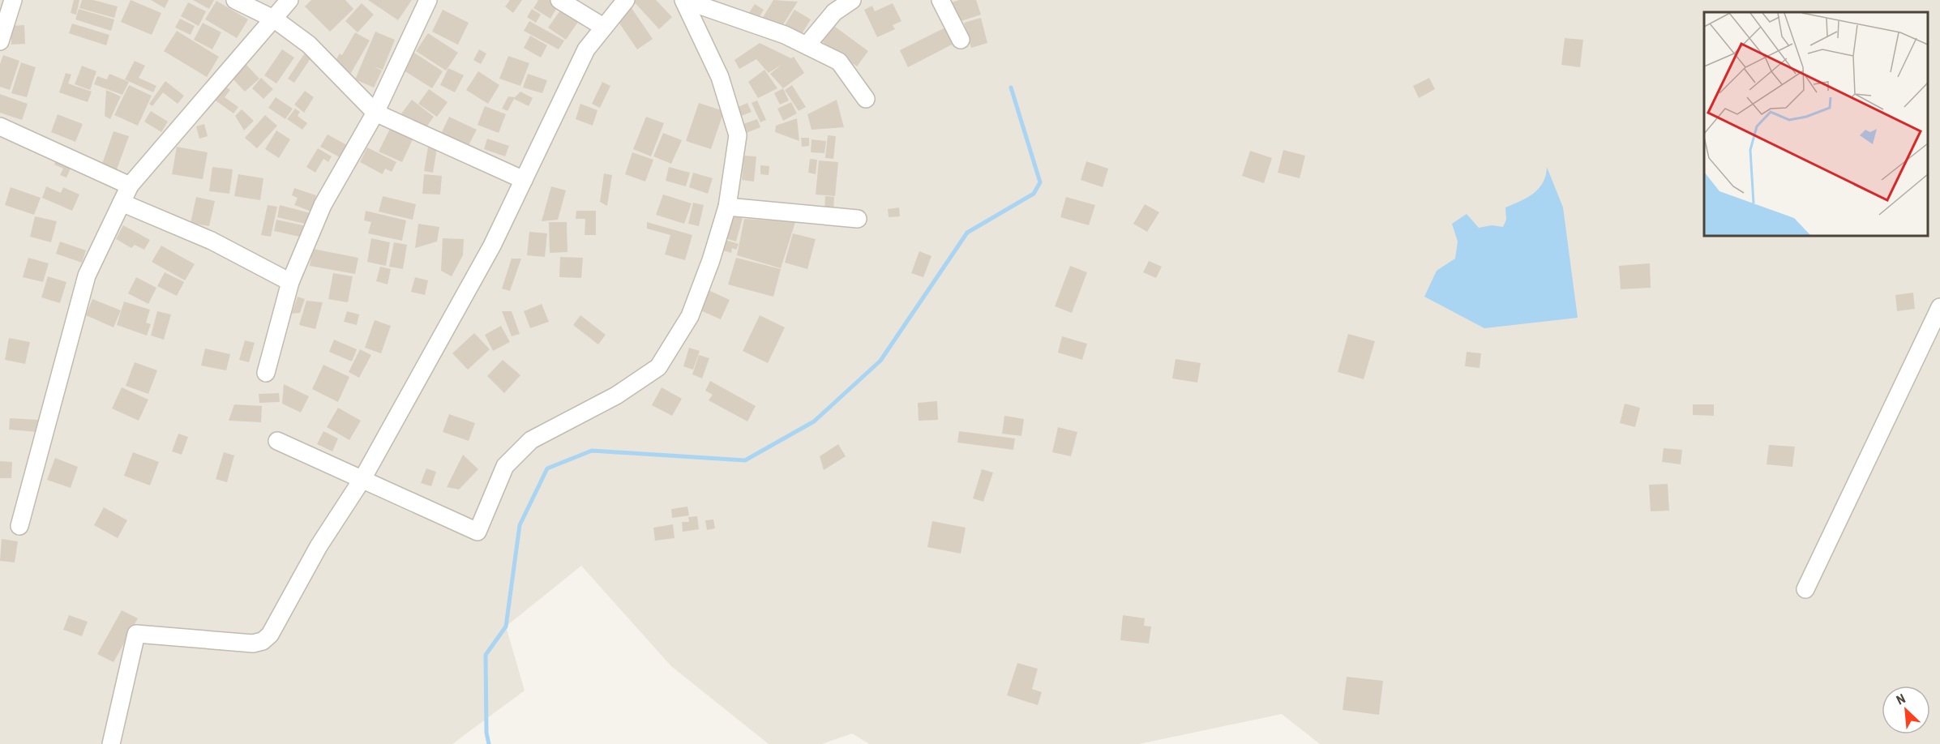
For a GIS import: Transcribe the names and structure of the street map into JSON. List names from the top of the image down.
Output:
{
  "north": "top left"
}
